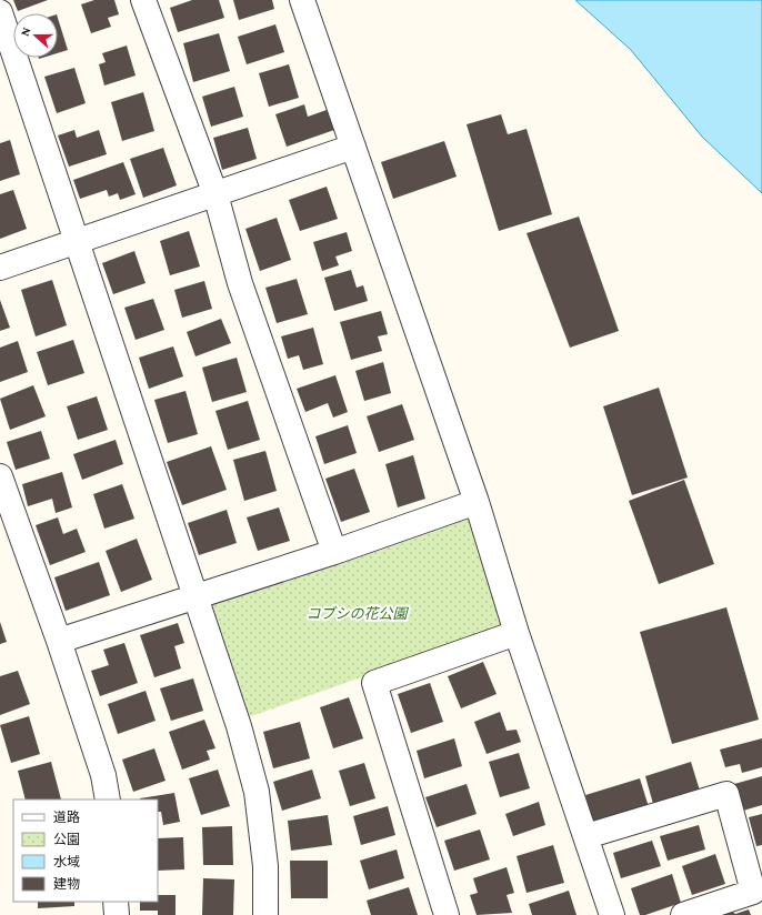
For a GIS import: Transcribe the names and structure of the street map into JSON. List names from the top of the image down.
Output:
{
  "parks": ["コブシの花公園"],
  "legend": [
    "道路",
    "公園",
    "水域",
    "建物"
  ],
  "north": "left"
}
